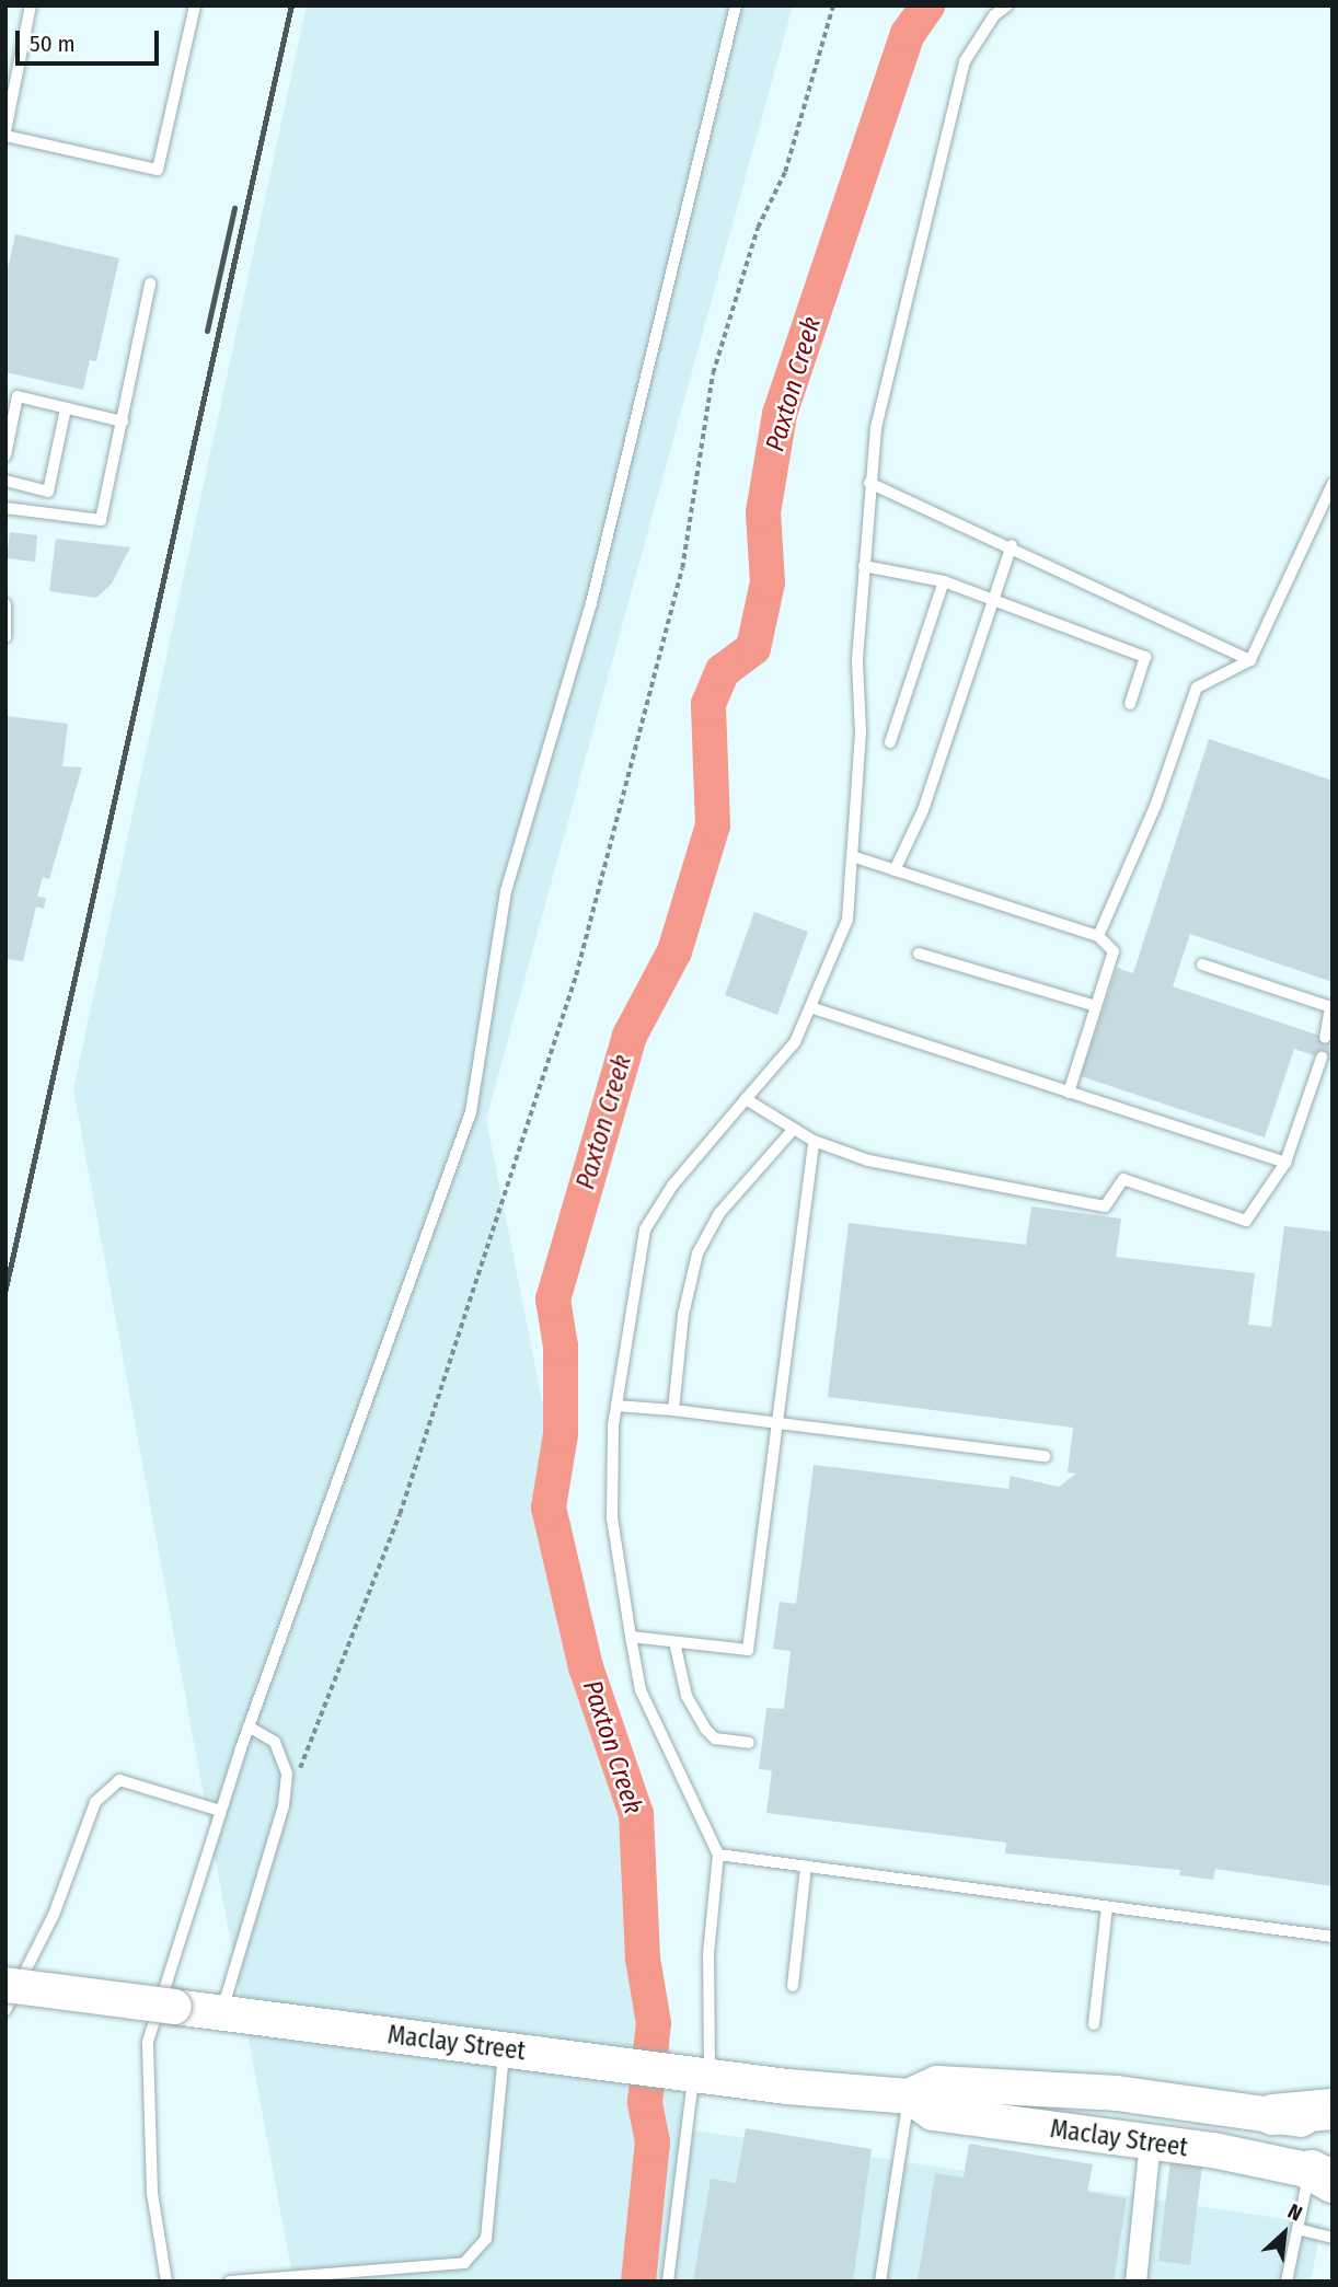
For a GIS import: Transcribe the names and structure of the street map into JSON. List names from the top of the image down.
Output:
{
  "streets": {
    "main road": ["Maclay Street"]
  },
  "water": ["Paxton Creek"],
  "scale_bar": "50 m",
  "north": "top right"
}
